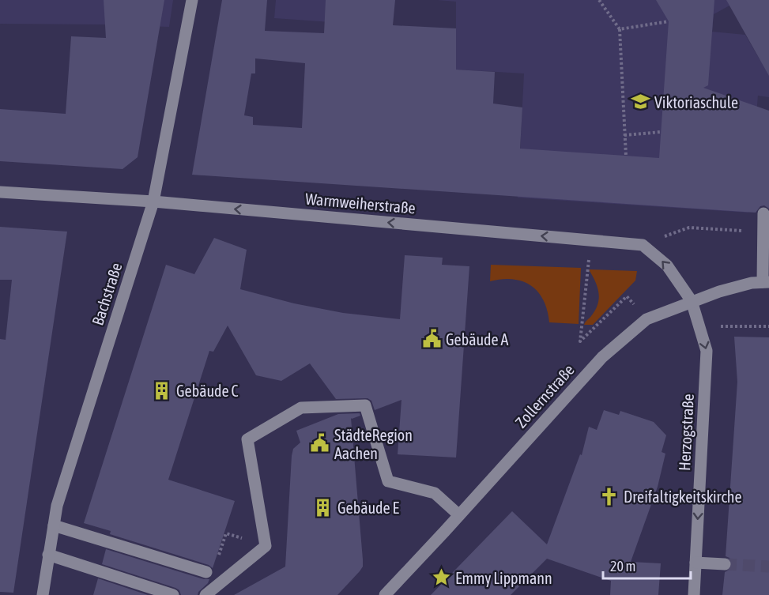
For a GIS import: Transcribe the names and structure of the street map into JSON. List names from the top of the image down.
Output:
{
  "streets": {
    "street": [
      "Warmweiherstraße",
      "Bachstraße",
      "Zollernstraße",
      "Herzogstraße"
    ]
  },
  "crossings": [
    ["Warmweiherstraße", "Bachstraße"],
    ["Zollernstraße", "Herzogstraße"]
  ],
  "one_way": ["Warmweiherstraße", "Herzogstraße"],
  "places": {
    "school or university": ["Viktoriaschule"],
    "public building": ["Gebäude A", "StädteRegion Aachen"],
    "building": ["Gebäude C", "Gebäude E"],
    "church": ["Dreifaltigkeitskirche"],
    "place": ["Emmy Lippmann"]
  },
  "scale_bar": "20 m"
}
